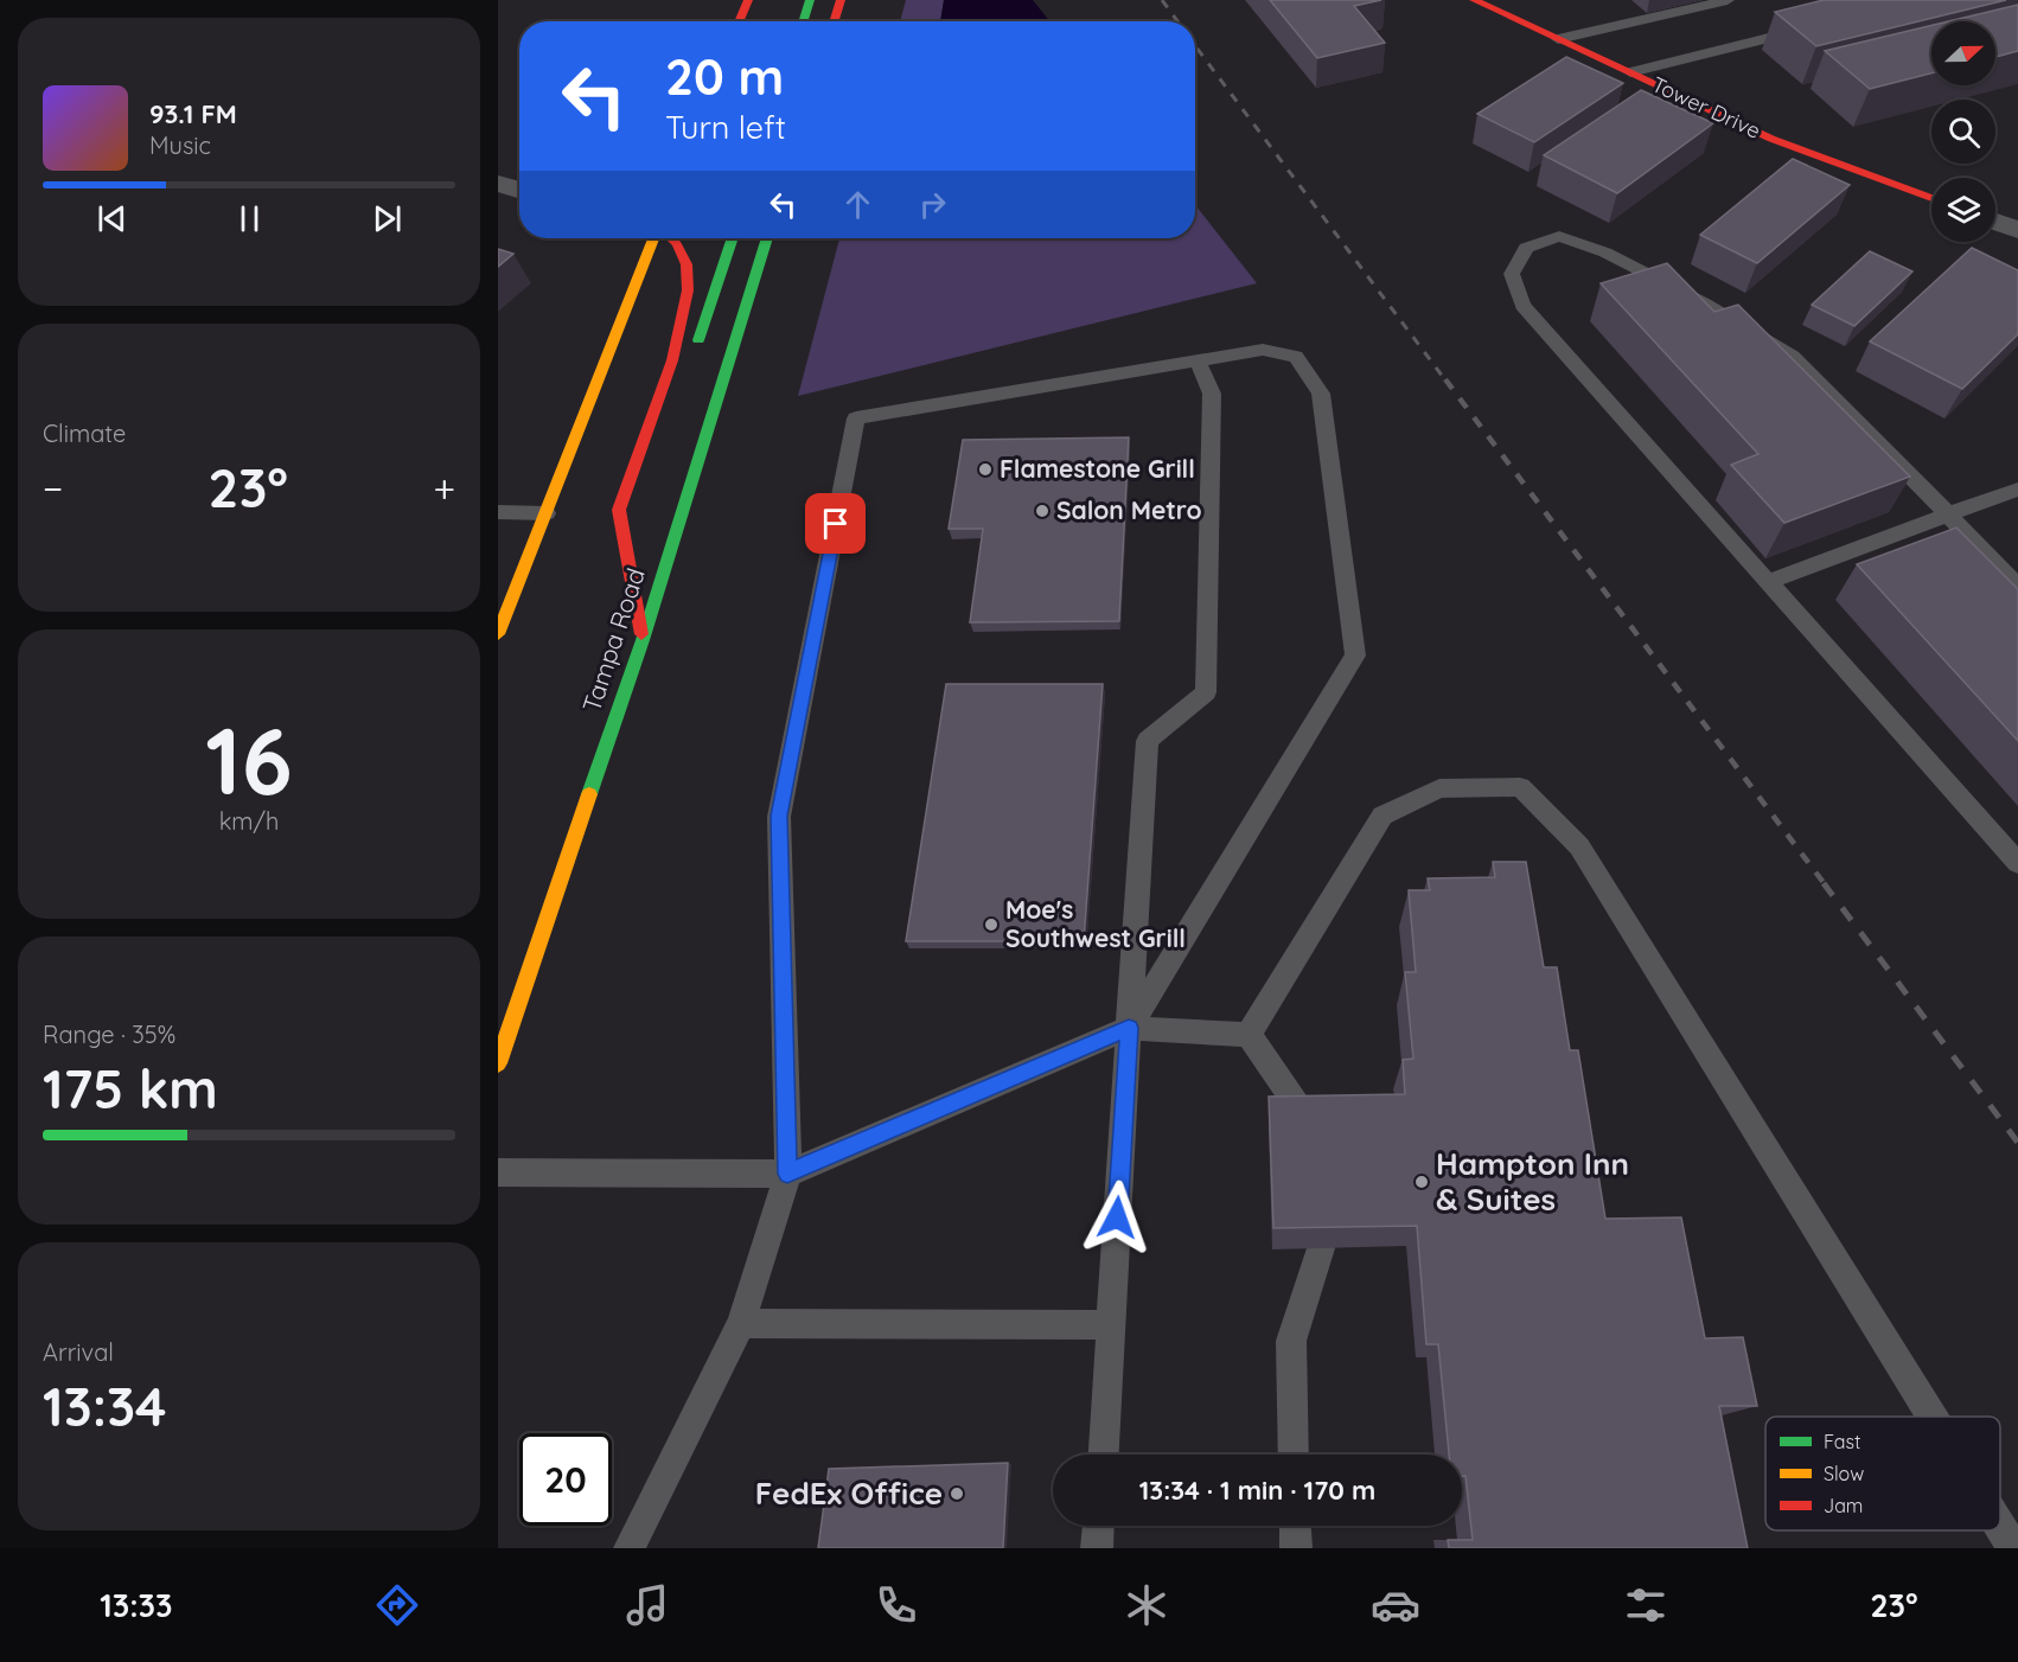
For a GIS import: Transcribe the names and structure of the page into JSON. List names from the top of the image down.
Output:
{
  "streets": {
    "main road": ["Tower Drive", "Tampa Road"]
  },
  "places": [
    "Flamestone Grill",
    "Salon Metro",
    "Moe's Southwest Grill",
    "Hampton Inn & Suites",
    "FedEx Office"
  ],
  "legend": ["Fast", "Slow", "Jam"],
  "north": "right",
  "page": {
    "turn": ["20 m", "Turn left"],
    "song": ["93.1 FM", "Music"],
    "tile": [
      "Climate",
      ["16", "km/h"],
      ["Range · 35%", "175 km"],
      ["Arrival", "13:34"]
    ],
    "heat": ["−", "23°", "+"],
    "limit": "20",
    "trip": "13:34 · 1 min · 170 m",
    "tabs": ["13:33", "23°"]
  }
}
